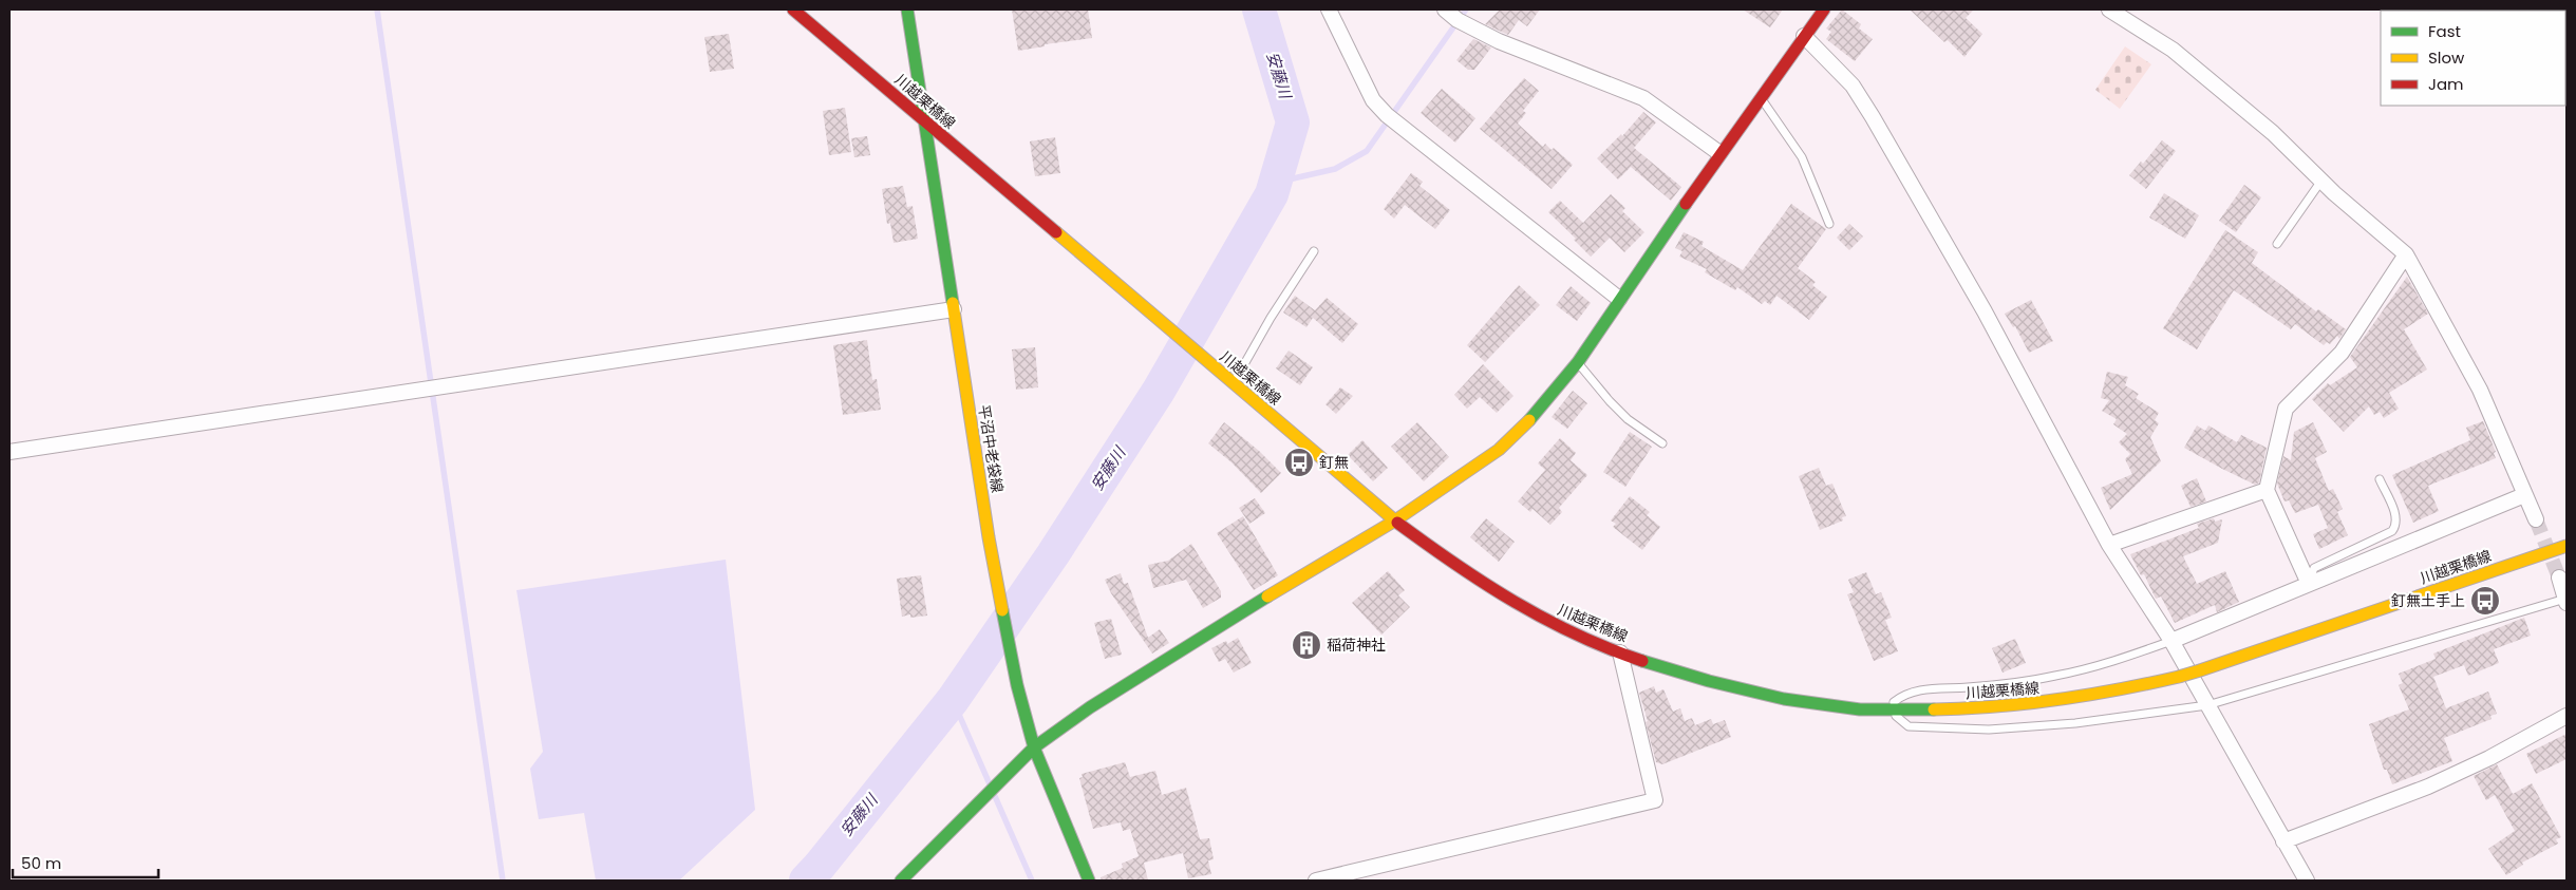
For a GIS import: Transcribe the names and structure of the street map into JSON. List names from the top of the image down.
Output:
{
  "streets": {
    "main road": ["川越栗橋線", "平沼中老袋線"]
  },
  "crossings": [
    ["川越栗橋線", "平沼中老袋線"]
  ],
  "water": ["安藤川"],
  "places": {
    "bus stop": ["釘無", "釘無土手上"],
    "building": ["稲荷神社"]
  },
  "legend": ["Fast", "Slow", "Jam"],
  "scale_bar": "50 m"
}
